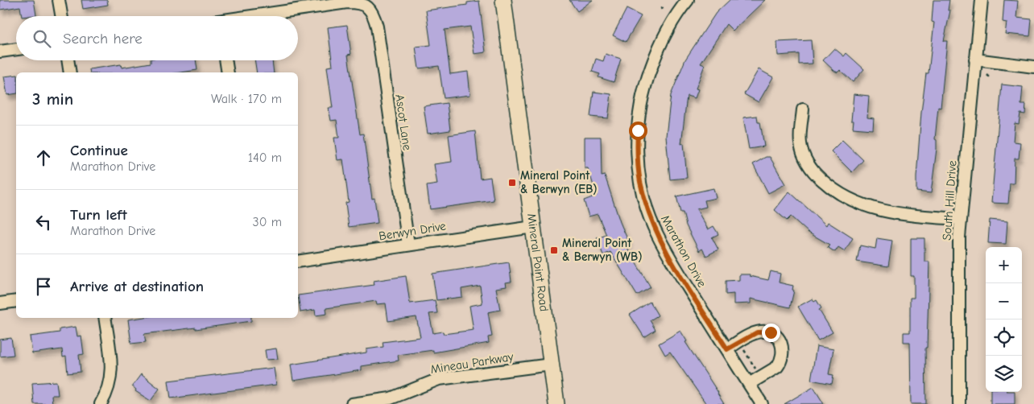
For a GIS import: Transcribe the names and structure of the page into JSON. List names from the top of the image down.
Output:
{
  "streets": {
    "main road": ["Mineral Point Road"],
    "street": [
      "Ascot Lane",
      "South Hill Drive",
      "Berwyn Drive",
      "Marathon Drive",
      "Mineau Parkway"
    ]
  },
  "crossings": [
    ["Ascot Lane", "Berwyn Drive"],
    ["Berwyn Drive", "Mineral Point Road"],
    ["Mineral Point Road", "Mineau Parkway"]
  ],
  "places": {
    "transit": ["Mineral Point & Berwyn (EB)", "Mineral Point & Berwyn (WB)"]
  },
  "page": {
    "search": "Search here",
    "heading": ["3 min", "Walk · 170 m"],
    "list": [
      ["Continue", "Marathon Drive", "140 m"],
      ["Turn left", "Marathon Drive", "30 m"],
      "Arrive at destination"
    ],
    "map_buttons": ["+", "−"]
  }
}
